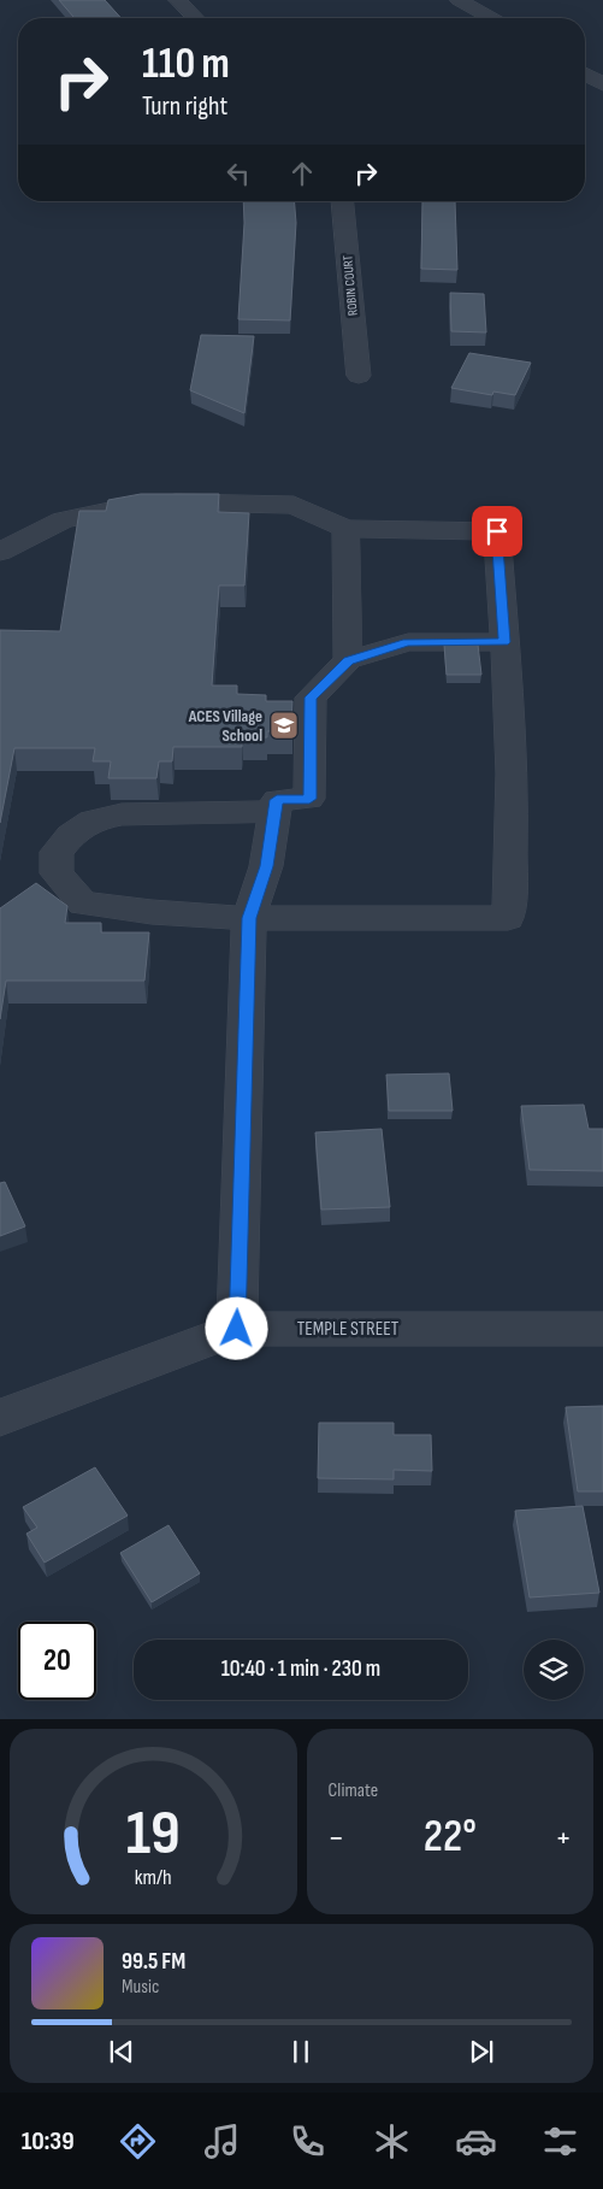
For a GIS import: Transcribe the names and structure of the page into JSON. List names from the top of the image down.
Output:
{
  "streets": {
    "street": ["ROBIN COURT", "TEMPLE STREET"]
  },
  "places": {
    "school or university": ["ACES Village School"]
  },
  "page": {
    "turn": ["110 m", "Turn right"],
    "limit": "20",
    "trip": "10:40 · 1 min · 230 m",
    "tile": "Climate",
    "heat": ["−", "22°", "+"],
    "song": ["99.5 FM", "Music"],
    "tabs": "10:39",
    "gauge": ["19", "km/h"]
  }
}
